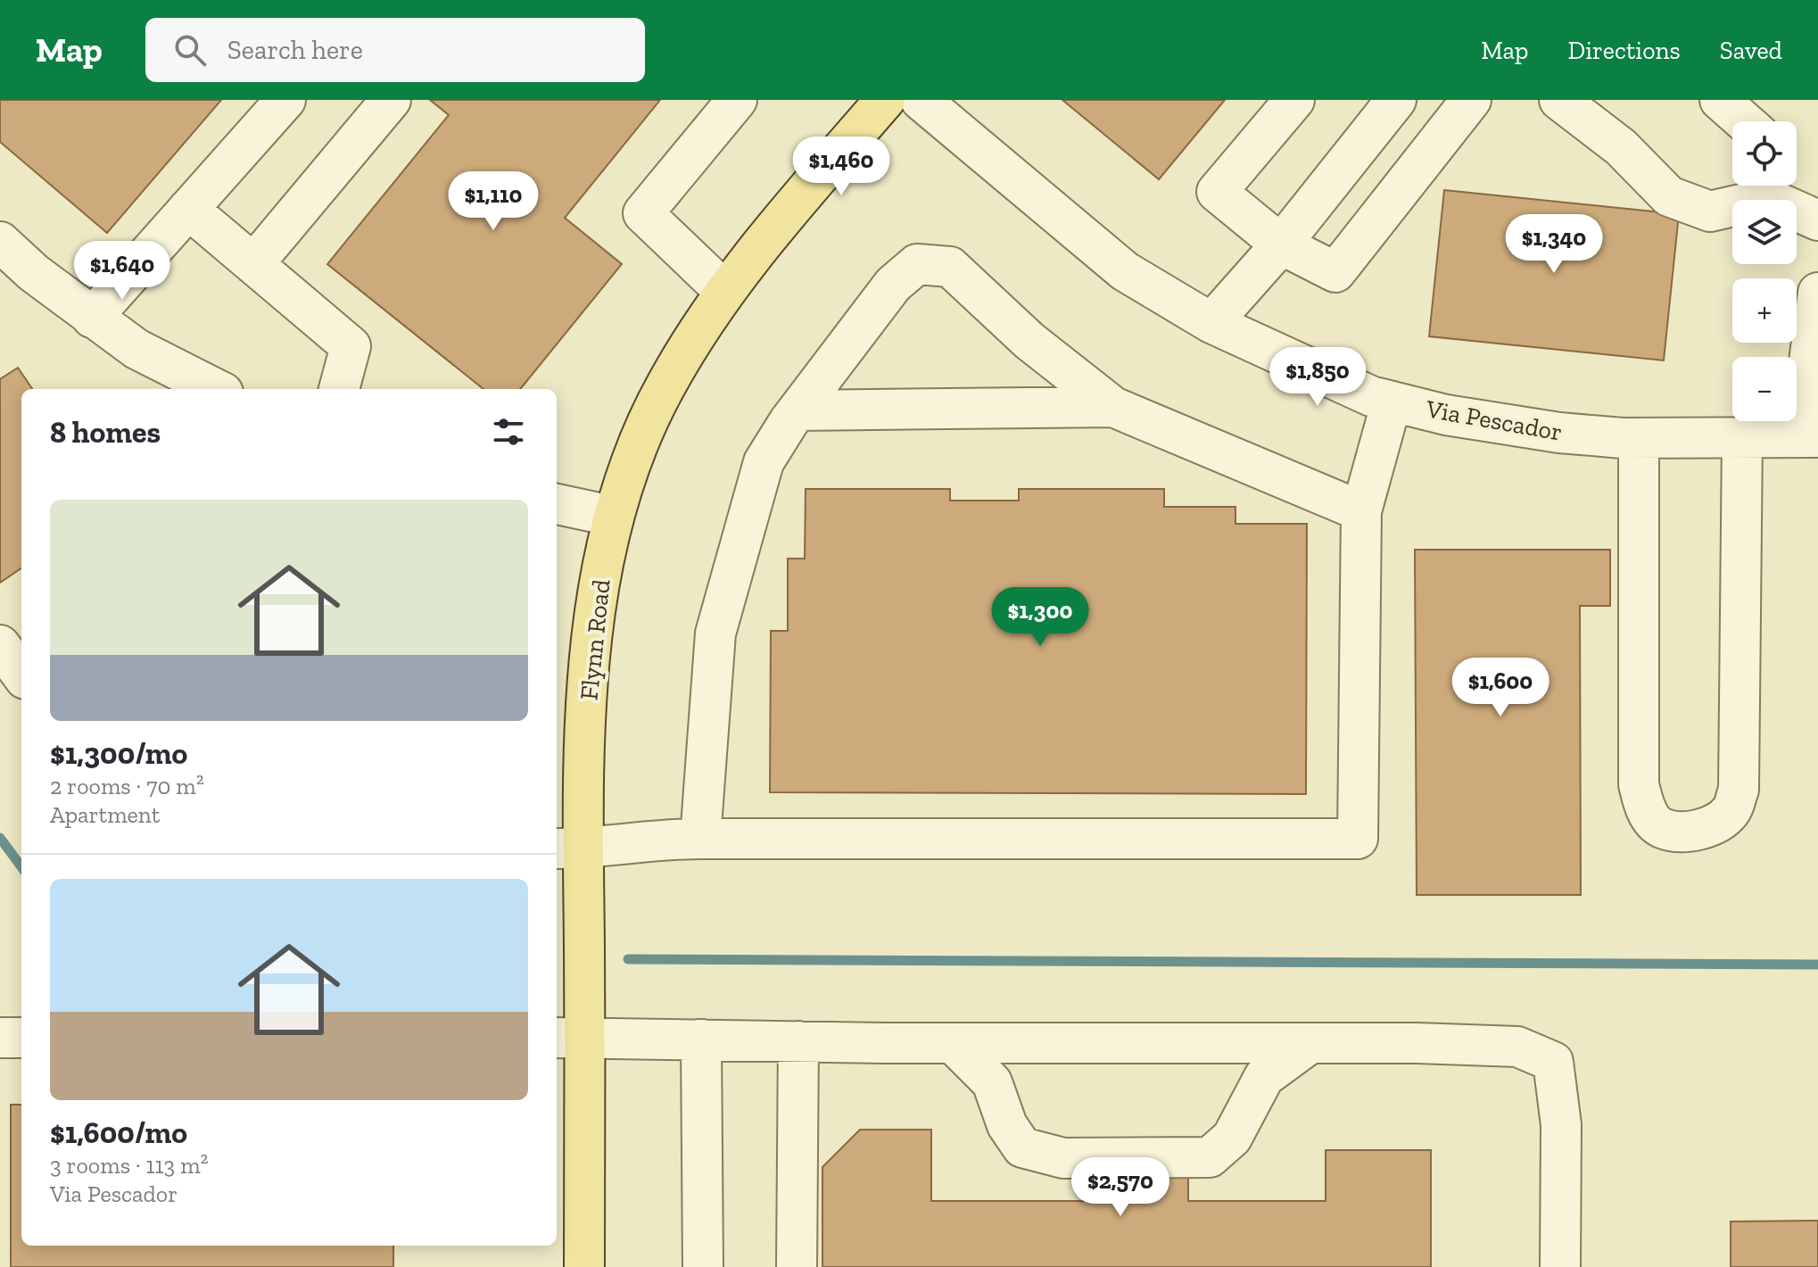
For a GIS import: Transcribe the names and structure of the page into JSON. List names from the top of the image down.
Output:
{
  "streets": {
    "main road": ["Flynn Road"],
    "street": ["Via Pescador"]
  },
  "page": {
    "header": "Map",
    "search": "Search here",
    "nav": ["Map", "Directions", "Saved"],
    "map_buttons": ["+", "−"],
    "price": [
      "$1,460",
      "$1,110",
      "$1,340",
      "$1,640",
      "$1,850",
      "$1,300",
      "$1,600",
      "$2,570"
    ],
    "heading": "8 homes",
    "list": [
      {
        "name": "$1,300/mo",
        "note": "2 rooms · 70 m² · Apartment"
      },
      {
        "name": "$1,600/mo",
        "note": "3 rooms · 113 m² · Via Pescador"
      }
    ]
  }
}
